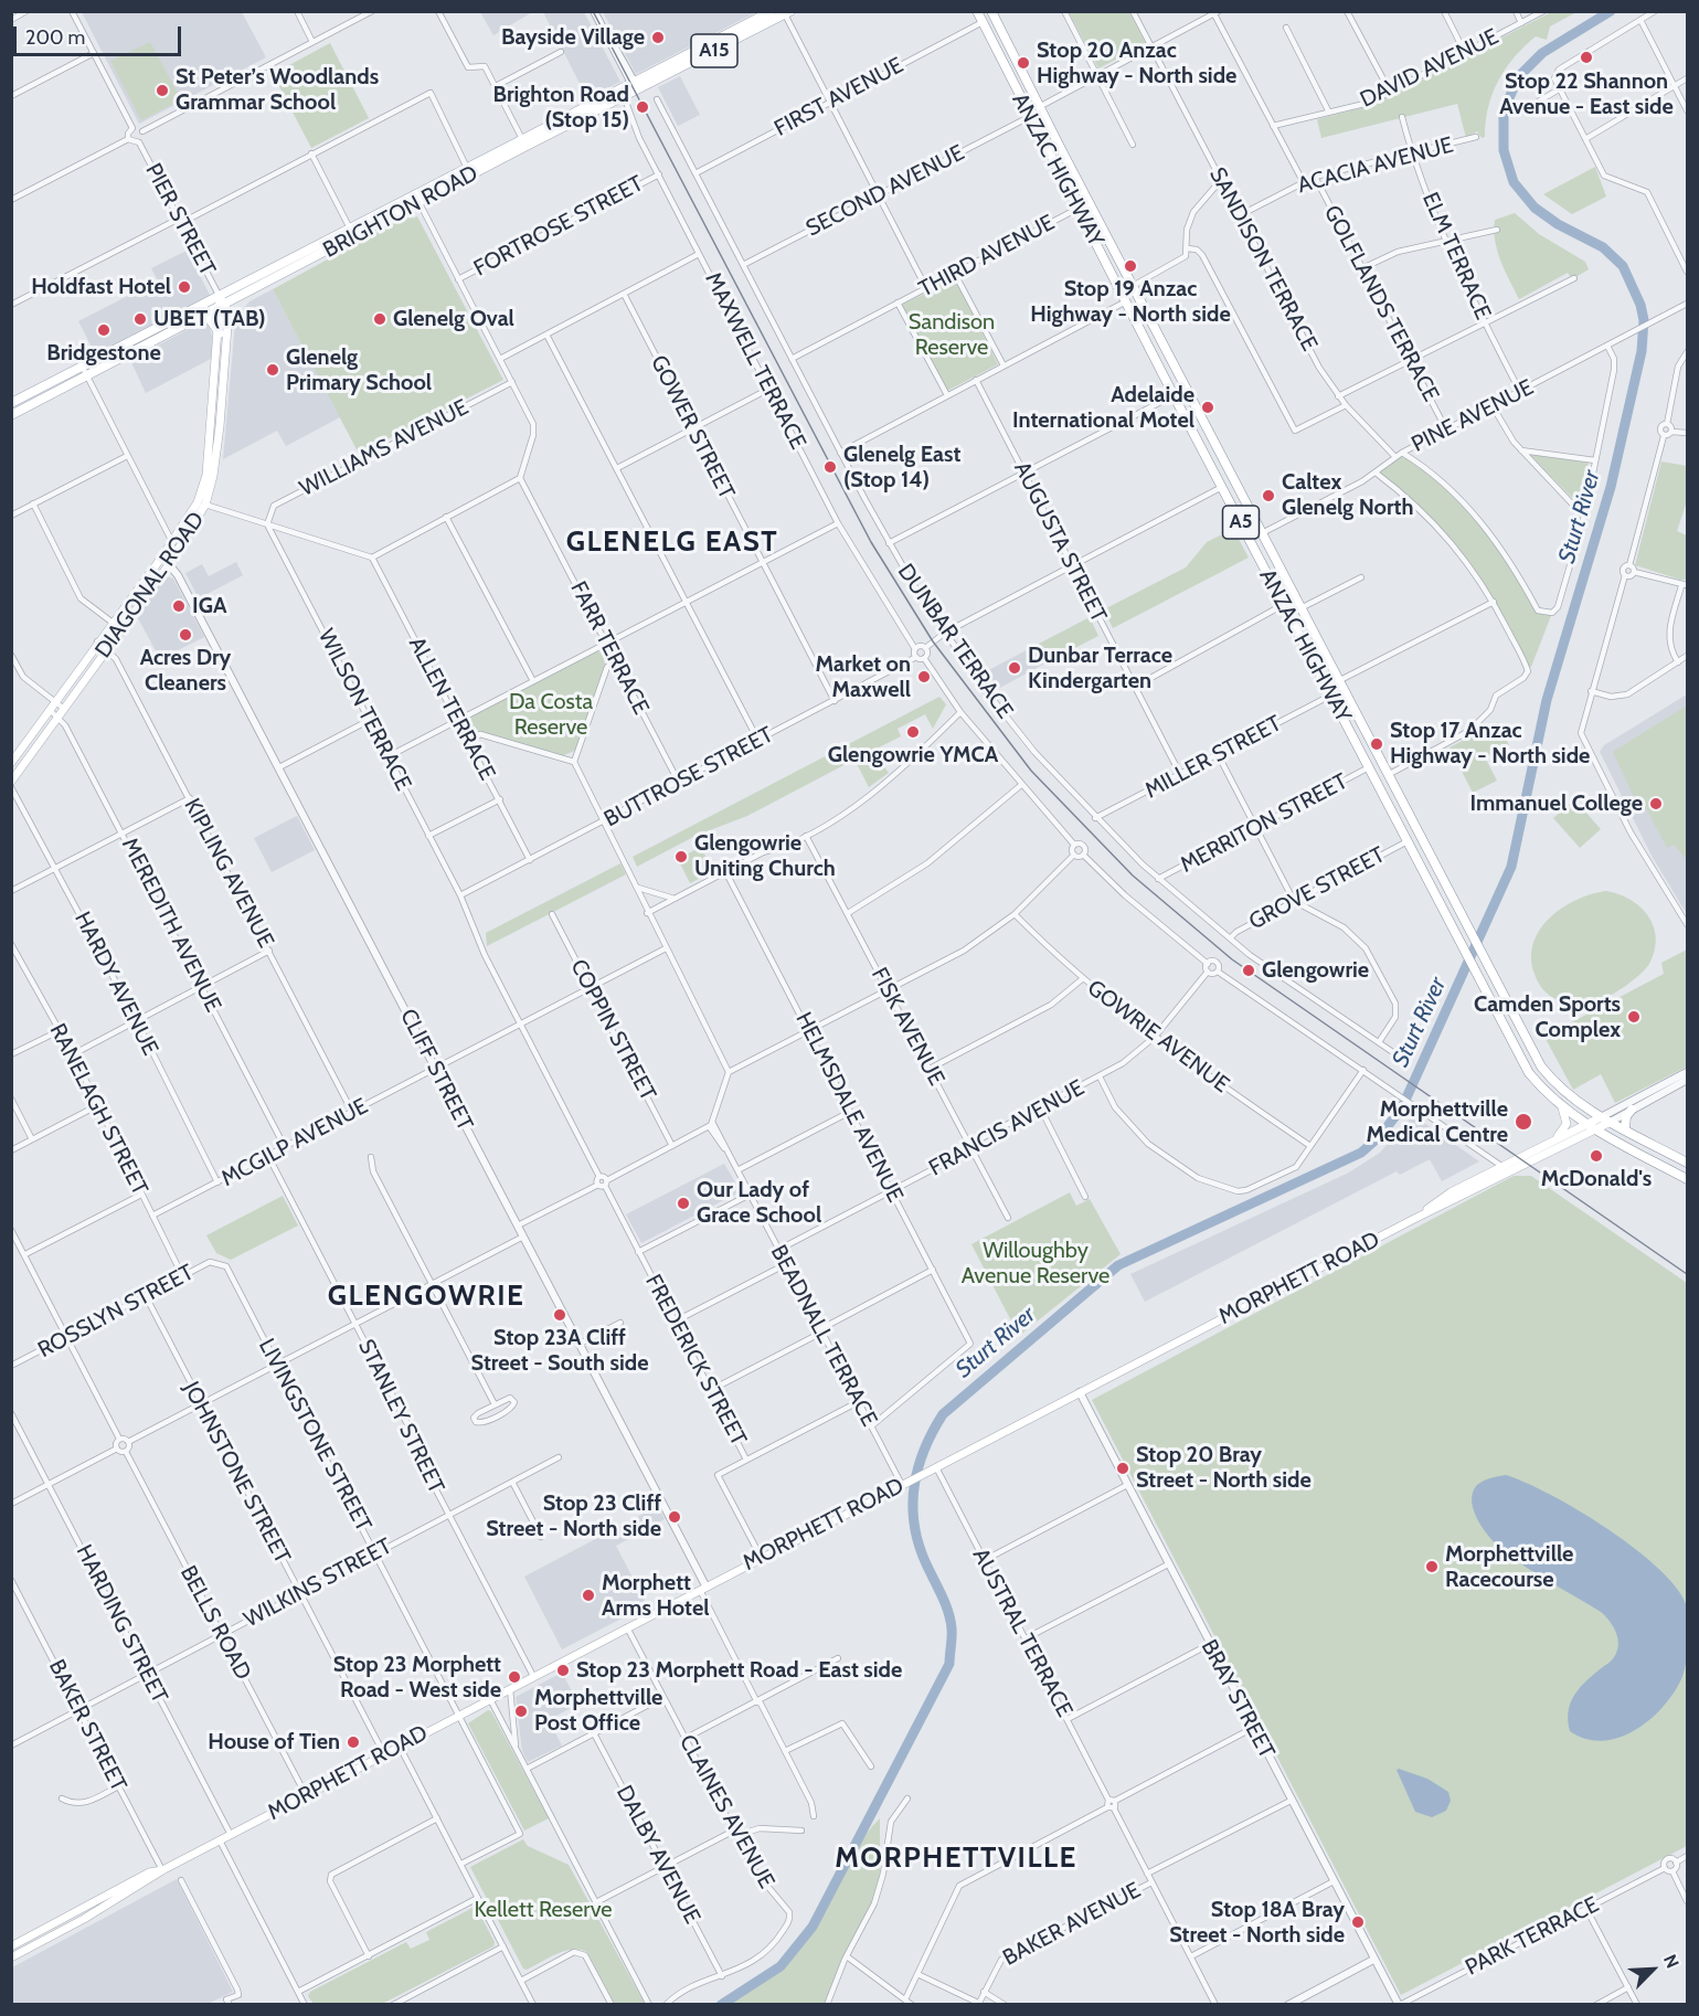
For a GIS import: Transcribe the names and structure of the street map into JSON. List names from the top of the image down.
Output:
{
  "streets": {
    "main road": [
      "A15",
      "ANZAC HIGHWAY",
      "BRIGHTON ROAD",
      "A5",
      "DIAGONAL ROAD",
      "MORPHETT ROAD"
    ],
    "street": [
      "DAVID AVENUE",
      "FIRST AVENUE",
      "ACACIA AVENUE",
      "SECOND AVENUE",
      "PIER STREET",
      "FORTROSE STREET",
      "THIRD AVENUE",
      "ELM TERRACE",
      "SANDISON TERRACE",
      "GOLFLANDS TERRACE",
      "MAXWELL TERRACE",
      "PINE AVENUE",
      "GOWER STREET",
      "WILLIAMS AVENUE",
      "AUGUSTA STREET",
      "DUNBAR TERRACE",
      "FARR TERRACE",
      "ALLEN TERRACE",
      "WILSON TERRACE",
      "MILLER STREET",
      "BUTTROSE STREET",
      "MERRITON STREET",
      "KIPLING AVENUE",
      "GROVE STREET",
      "MEREDITH AVENUE",
      "HARDY AVENUE",
      "FISK AVENUE",
      "COPPIN STREET",
      "GOWRIE AVENUE",
      "CLIFF STREET",
      "HELMSDALE AVENUE",
      "RANELAGH STREET",
      "FRANCIS AVENUE",
      "MCGILP AVENUE",
      "ROSSLYN STREET",
      "BEADNALL TERRACE",
      "FREDERICK STREET",
      "STANLEY STREET",
      "LIVINGSTONE STREET",
      "JOHNSTONE STREET",
      "WILKINS STREET",
      "BELLS ROAD",
      "HARDING STREET",
      "AUSTRAL TERRACE",
      "BRAY STREET",
      "BAKER STREET",
      "CLAINES AVENUE",
      "DALBY AVENUE",
      "BAKER AVENUE",
      "PARK TERRACE"
    ]
  },
  "crossings": [
    ["FIRST AVENUE", "ANZAC HIGHWAY"],
    ["FIRST AVENUE", "DUNBAR TERRACE"],
    ["ACACIA AVENUE", "ELM TERRACE"],
    ["ACACIA AVENUE", "SANDISON TERRACE"],
    ["ACACIA AVENUE", "GOLFLANDS TERRACE"],
    ["ANZAC HIGHWAY", "SECOND AVENUE"],
    ["ANZAC HIGHWAY", "THIRD AVENUE"],
    ["ANZAC HIGHWAY", "PINE AVENUE"],
    ["ANZAC HIGHWAY", "MILLER STREET"],
    ["ANZAC HIGHWAY", "MERRITON STREET"],
    ["ANZAC HIGHWAY", "GROVE STREET"],
    ["ANZAC HIGHWAY", "MORPHETT ROAD"],
    ["SECOND AVENUE", "DUNBAR TERRACE"],
    ["BRIGHTON ROAD", "PIER STREET"],
    ["BRIGHTON ROAD", "MAXWELL TERRACE"],
    ["BRIGHTON ROAD", "DIAGONAL ROAD"],
    ["PIER STREET", "DIAGONAL ROAD"],
    ["FORTROSE STREET", "MAXWELL TERRACE"],
    ["THIRD AVENUE", "DUNBAR TERRACE"],
    ["ELM TERRACE", "PINE AVENUE"],
    ["SANDISON TERRACE", "PINE AVENUE"],
    ["GOLFLANDS TERRACE", "PINE AVENUE"],
    ["GOWER STREET", "BUTTROSE STREET"],
    ["WILLIAMS AVENUE", "WILSON TERRACE"],
    ["AUGUSTA STREET", "MILLER STREET"],
    ["DIAGONAL ROAD", "KIPLING AVENUE"],
    ["DIAGONAL ROAD", "MEREDITH AVENUE"],
    ["DIAGONAL ROAD", "HARDY AVENUE"],
    ["DIAGONAL ROAD", "CLIFF STREET"],
    ["DUNBAR TERRACE", "MILLER STREET"],
    ["DUNBAR TERRACE", "MERRITON STREET"],
    ["DUNBAR TERRACE", "GROVE STREET"],
    ["FARR TERRACE", "BUTTROSE STREET"],
    ["ALLEN TERRACE", "BUTTROSE STREET"],
    ["WILSON TERRACE", "BUTTROSE STREET"],
    ["KIPLING AVENUE", "MCGILP AVENUE"],
    ["MEREDITH AVENUE", "MCGILP AVENUE"],
    ["HARDY AVENUE", "MCGILP AVENUE"],
    ["FISK AVENUE", "FRANCIS AVENUE"],
    ["COPPIN STREET", "MCGILP AVENUE"],
    ["GOWRIE AVENUE", "FRANCIS AVENUE"],
    ["CLIFF STREET", "MCGILP AVENUE"],
    ["CLIFF STREET", "MORPHETT ROAD"],
    ["HELMSDALE AVENUE", "FRANCIS AVENUE"],
    ["HELMSDALE AVENUE", "BEADNALL TERRACE"],
    ["RANELAGH STREET", "MCGILP AVENUE"],
    ["RANELAGH STREET", "ROSSLYN STREET"],
    ["FRANCIS AVENUE", "BEADNALL TERRACE"],
    ["MCGILP AVENUE", "STANLEY STREET"],
    ["MORPHETT ROAD", "BEADNALL TERRACE"],
    ["MORPHETT ROAD", "FREDERICK STREET"],
    ["MORPHETT ROAD", "STANLEY STREET"],
    ["MORPHETT ROAD", "LIVINGSTONE STREET"],
    ["MORPHETT ROAD", "JOHNSTONE STREET"],
    ["MORPHETT ROAD", "BELLS ROAD"],
    ["MORPHETT ROAD", "HARDING STREET"],
    ["MORPHETT ROAD", "AUSTRAL TERRACE"],
    ["MORPHETT ROAD", "BRAY STREET"],
    ["MORPHETT ROAD", "BAKER STREET"],
    ["MORPHETT ROAD", "CLAINES AVENUE"],
    ["ROSSLYN STREET", "LIVINGSTONE STREET"],
    ["ROSSLYN STREET", "JOHNSTONE STREET"],
    ["STANLEY STREET", "WILKINS STREET"],
    ["LIVINGSTONE STREET", "WILKINS STREET"],
    ["JOHNSTONE STREET", "WILKINS STREET"],
    ["WILKINS STREET", "BELLS ROAD"],
    ["WILKINS STREET", "HARDING STREET"],
    ["WILKINS STREET", "BAKER STREET"],
    ["BRAY STREET", "PARK TERRACE"],
    ["CLAINES AVENUE", "DALBY AVENUE"]
  ],
  "districts": ["GLENELG EAST", "GLENGOWRIE", "MORPHETTVILLE"],
  "water": ["Sturt River"],
  "parks": [
    "Sandison Reserve",
    "Da Costa Reserve",
    "Willoughby Avenue Reserve",
    "Kellett Reserve"
  ],
  "places": [
    "Bayside Village",
    "Stop 22 Shannon Avenue - East side",
    "Stop 20 Anzac Highway - North side",
    "St Peter’s Woodlands Grammar School",
    "Brighton Road (Stop 15)",
    "Stop 19 Anzac Highway - North side",
    "Holdfast Hotel",
    "UBET (TAB)",
    "Glenelg Oval",
    "Bridgestone",
    "Glenelg Primary School",
    "Adelaide International Motel",
    "Glenelg East (Stop 14)",
    "Caltex Glenelg North",
    "IGA",
    "Acres Dry Cleaners",
    "Dunbar Terrace Kindergarten",
    "Market on Maxwell",
    "Glengowrie YMCA",
    "Stop 17 Anzac Highway - North side",
    "Immanuel College",
    "Glengowrie Uniting Church",
    "Glengowrie",
    "Camden Sports Complex",
    "Morphettville Medical Centre",
    "McDonald's",
    "Our Lady of Grace School",
    "Stop 23A Cliff Street - South side",
    "Stop 20 Bray Street - North side",
    "Stop 23 Cliff Street - North side",
    "Morphettville Racecourse",
    "Morphett Arms Hotel",
    "Stop 23 Morphett Road - East side",
    "Stop 23 Morphett Road - West side",
    "Morphettville Post Office",
    "House of Tien",
    "Stop 18A Bray Street - North side"
  ],
  "scale_bar": "200 m",
  "north": "top right"
}
